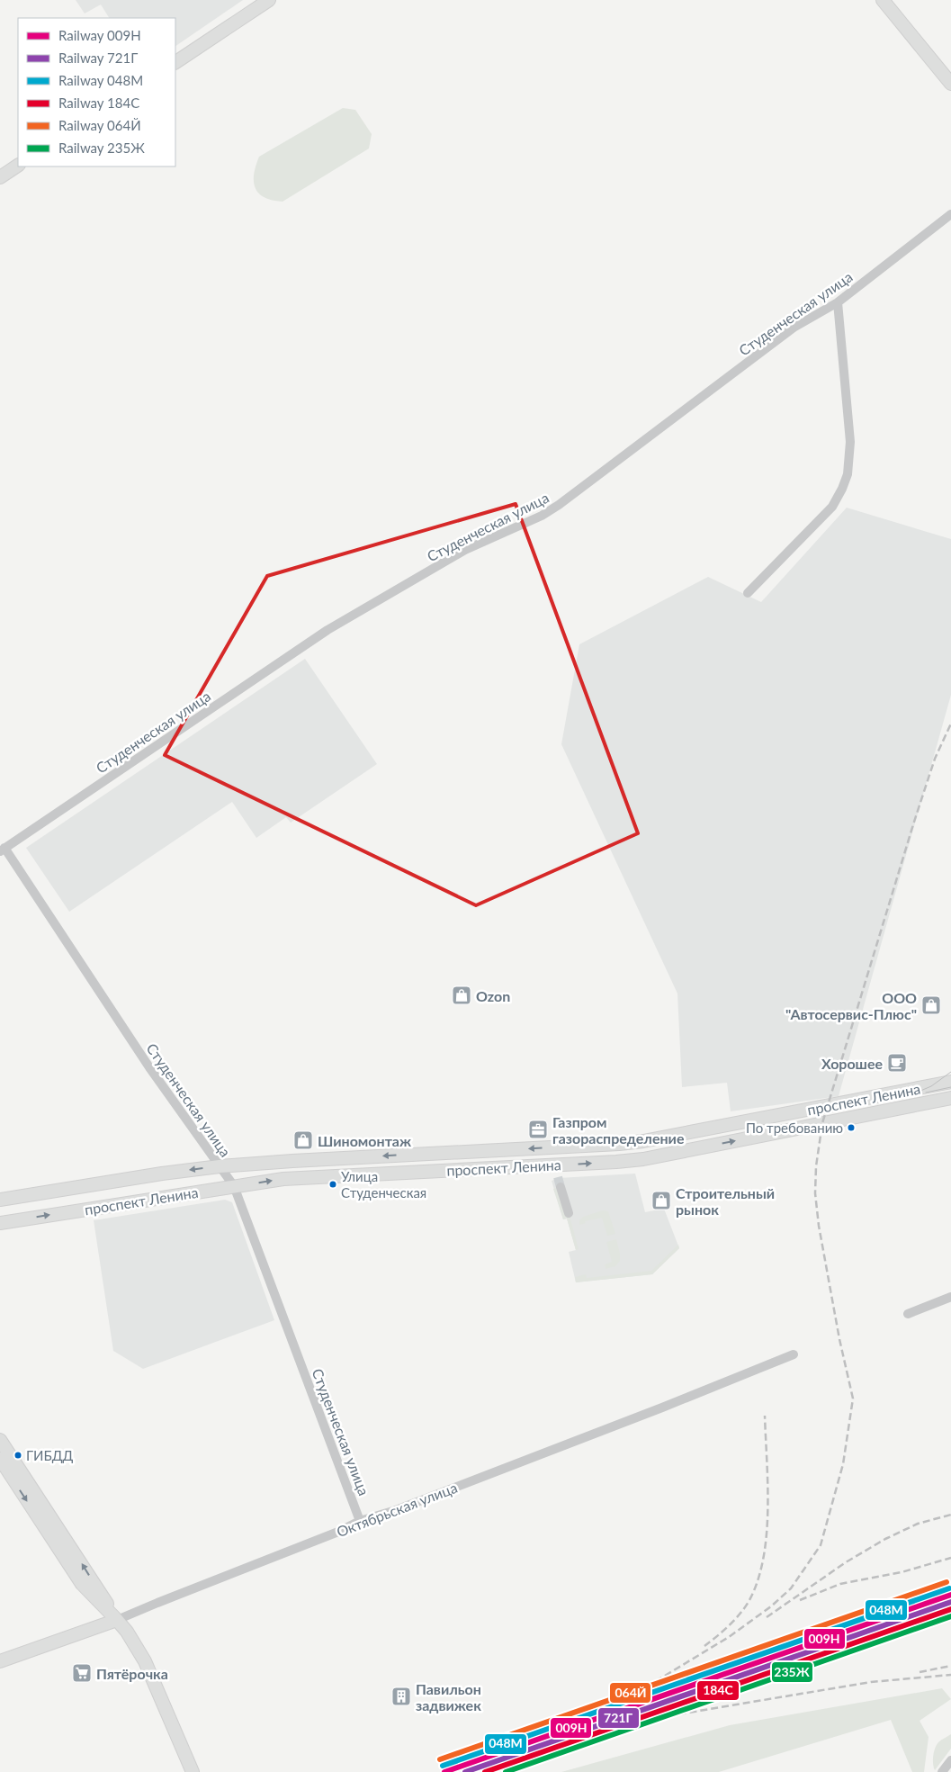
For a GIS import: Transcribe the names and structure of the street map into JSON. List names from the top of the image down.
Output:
{
  "streets": {
    "main road": ["проспект Ленина", "Октябрьская улица"],
    "street": ["Студенческая улица"]
  },
  "crossings": [
    ["Студенческая улица", "проспект Ленина"],
    ["Студенческая улица", "Октябрьская улица"]
  ],
  "places": {
    "shop": [
      "Ozon",
      "ООО \"Автосервис-Плюс\"",
      "Шиномонтаж",
      "Строительный рынок"
    ],
    "cafe": ["Хорошее"],
    "other": ["По требованию", "Улица Студенческая", "ГИБДД"],
    "office": ["Газпром газораспределение"],
    "supermarket": ["Пятёрочка"],
    "building": ["Павильон задвижек"]
  },
  "lines": [
    "rail line 064Й",
    "rail line 048М",
    "rail line 009Н",
    "rail line 721Г",
    "rail line 184С",
    "rail line 235Ж"
  ],
  "legend": [
    "Railway 009Н",
    "Railway 721Г",
    "Railway 048М",
    "Railway 184С",
    "Railway 064Й",
    "Railway 235Ж"
  ]
}
